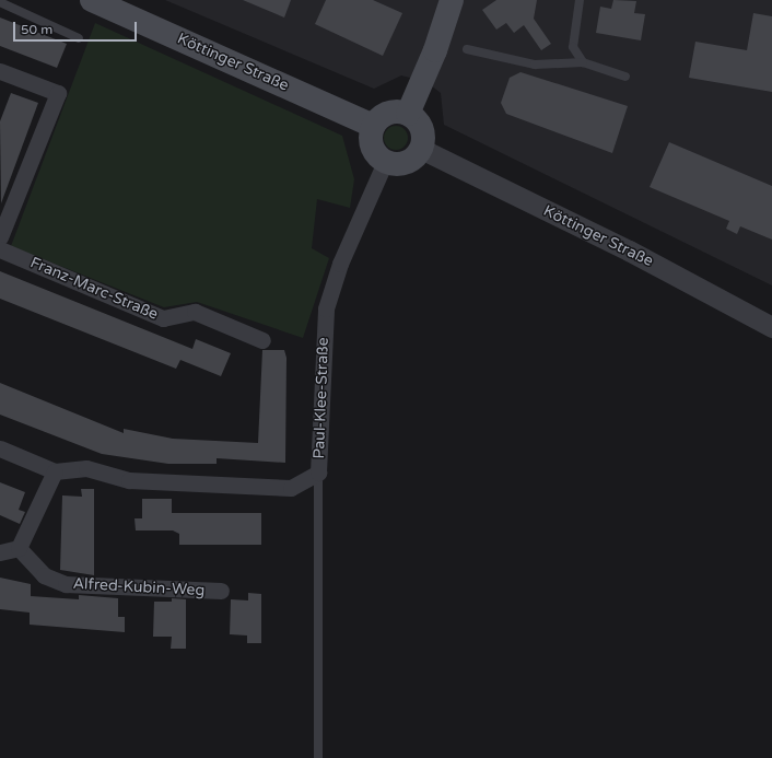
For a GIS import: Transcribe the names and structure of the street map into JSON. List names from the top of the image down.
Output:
{
  "streets": {
    "main road": ["Köttinger Straße"],
    "street": ["Franz-Marc-Straße", "Paul-Klee-Straße", "Alfred-Kubin-Weg"]
  },
  "crossings": [
    ["Köttinger Straße", "Paul-Klee-Straße"]
  ],
  "scale_bar": "50 m"
}
